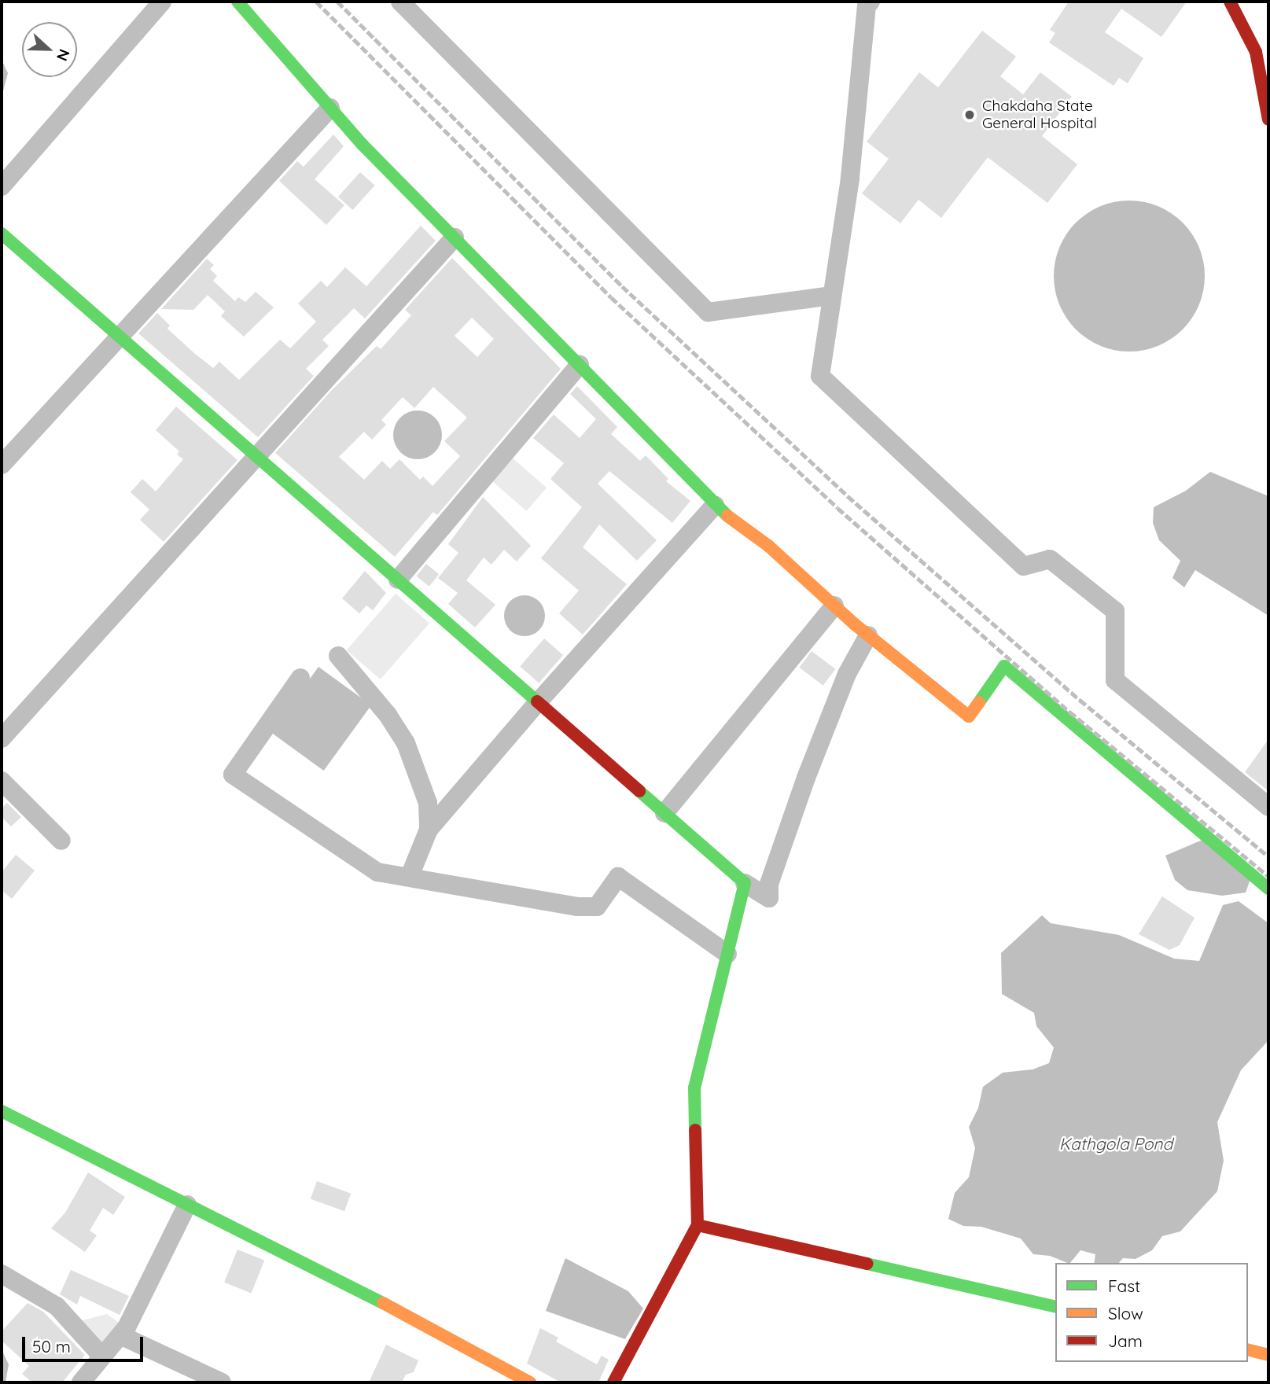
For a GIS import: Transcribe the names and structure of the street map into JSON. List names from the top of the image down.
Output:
{
  "water": ["Kathgola Pond"],
  "places": ["Chakdaha State General Hospital"],
  "legend": ["Fast", "Slow", "Jam"],
  "scale_bar": "50 m",
  "north": "right"
}
